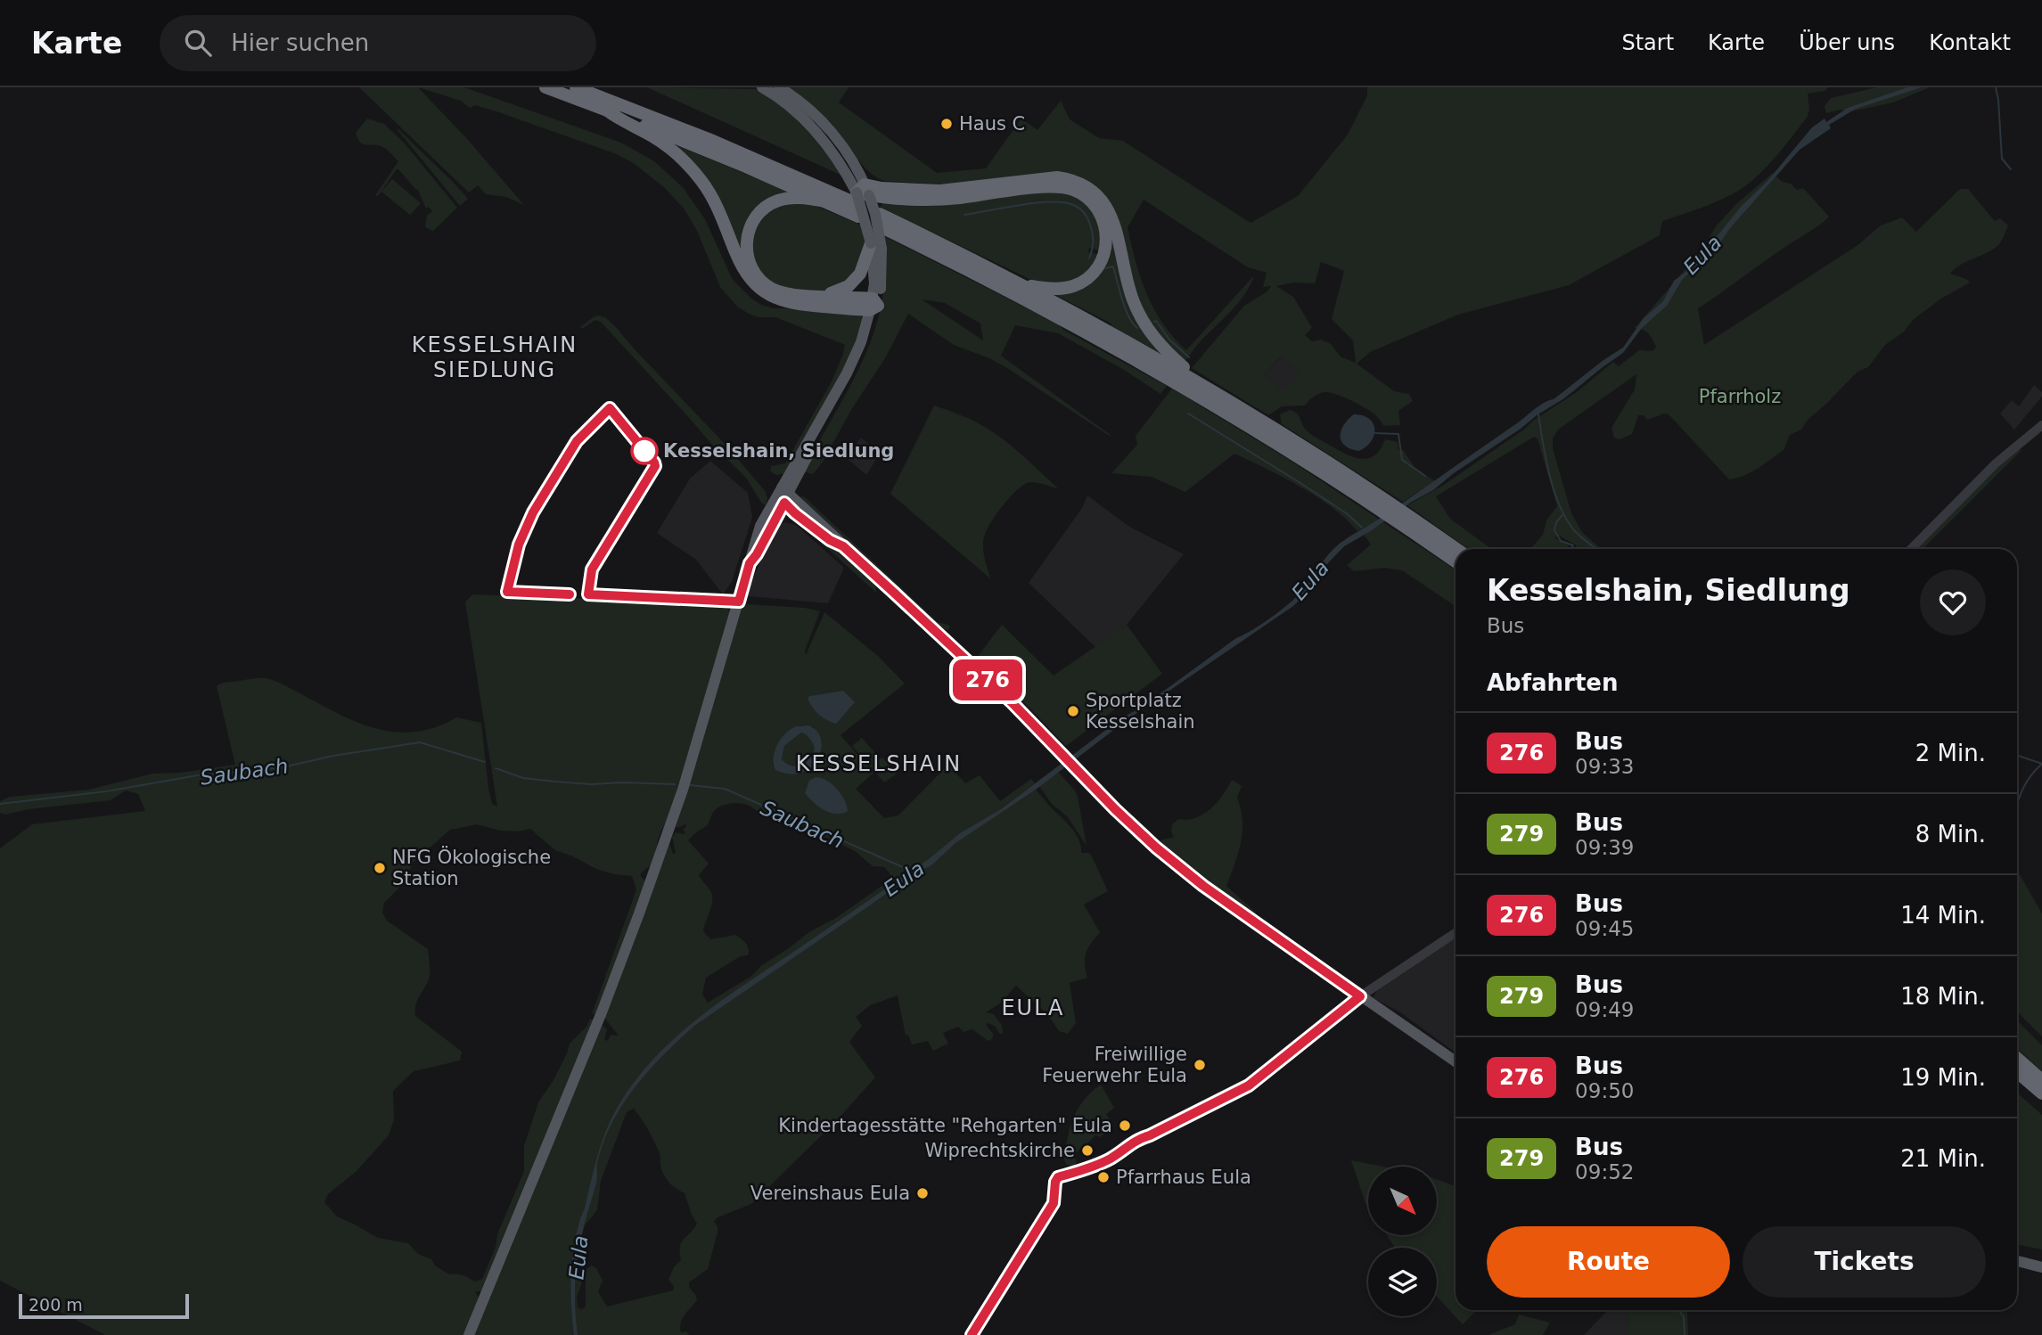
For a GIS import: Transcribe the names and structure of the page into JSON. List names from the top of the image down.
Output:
{
  "districts": ["KESSELSHAIN SIEDLUNG", "KESSELSHAIN", "EULA"],
  "water": ["Eula", "Saubach"],
  "parks": ["Pfarrholz"],
  "places": [
    "Haus C",
    "Kesselshain, Siedlung",
    "Sportplatz Kesselshain",
    "NFG Ökologische Station",
    "Freiwillige Feuerwehr Eula",
    "Kindertagesstätte \"Rehgarten\" Eula",
    "Wiprechtskirche",
    "Pfarrhaus Eula",
    "Vereinshaus Eula"
  ],
  "lines": ["bus line 276"],
  "scale_bar": "200 m",
  "north": "bottom right",
  "page": {
    "header": "Karte",
    "search": "Hier suchen",
    "nav": [
      "Start",
      "Karte",
      "Über uns",
      "Kontakt"
    ],
    "on_map": "276",
    "heading": [
      ["Kesselshain, Siedlung", "Bus"],
      "Abfahrten"
    ],
    "list": [
      {
        "mark": "276",
        "name": "Bus",
        "note": "09:33",
        "value": "2 Min."
      },
      {
        "mark": "279",
        "name": "Bus",
        "note": "09:39",
        "value": "8 Min."
      },
      {
        "mark": "276",
        "name": "Bus",
        "note": "09:45",
        "value": "14 Min."
      },
      {
        "mark": "279",
        "name": "Bus",
        "note": "09:49",
        "value": "18 Min."
      },
      {
        "mark": "276",
        "name": "Bus",
        "note": "09:50",
        "value": "19 Min."
      },
      {
        "mark": "279",
        "name": "Bus",
        "note": "09:52",
        "value": "21 Min."
      }
    ],
    "buttons": ["Route", "Tickets"],
    "scale": "200 m"
  }
}
